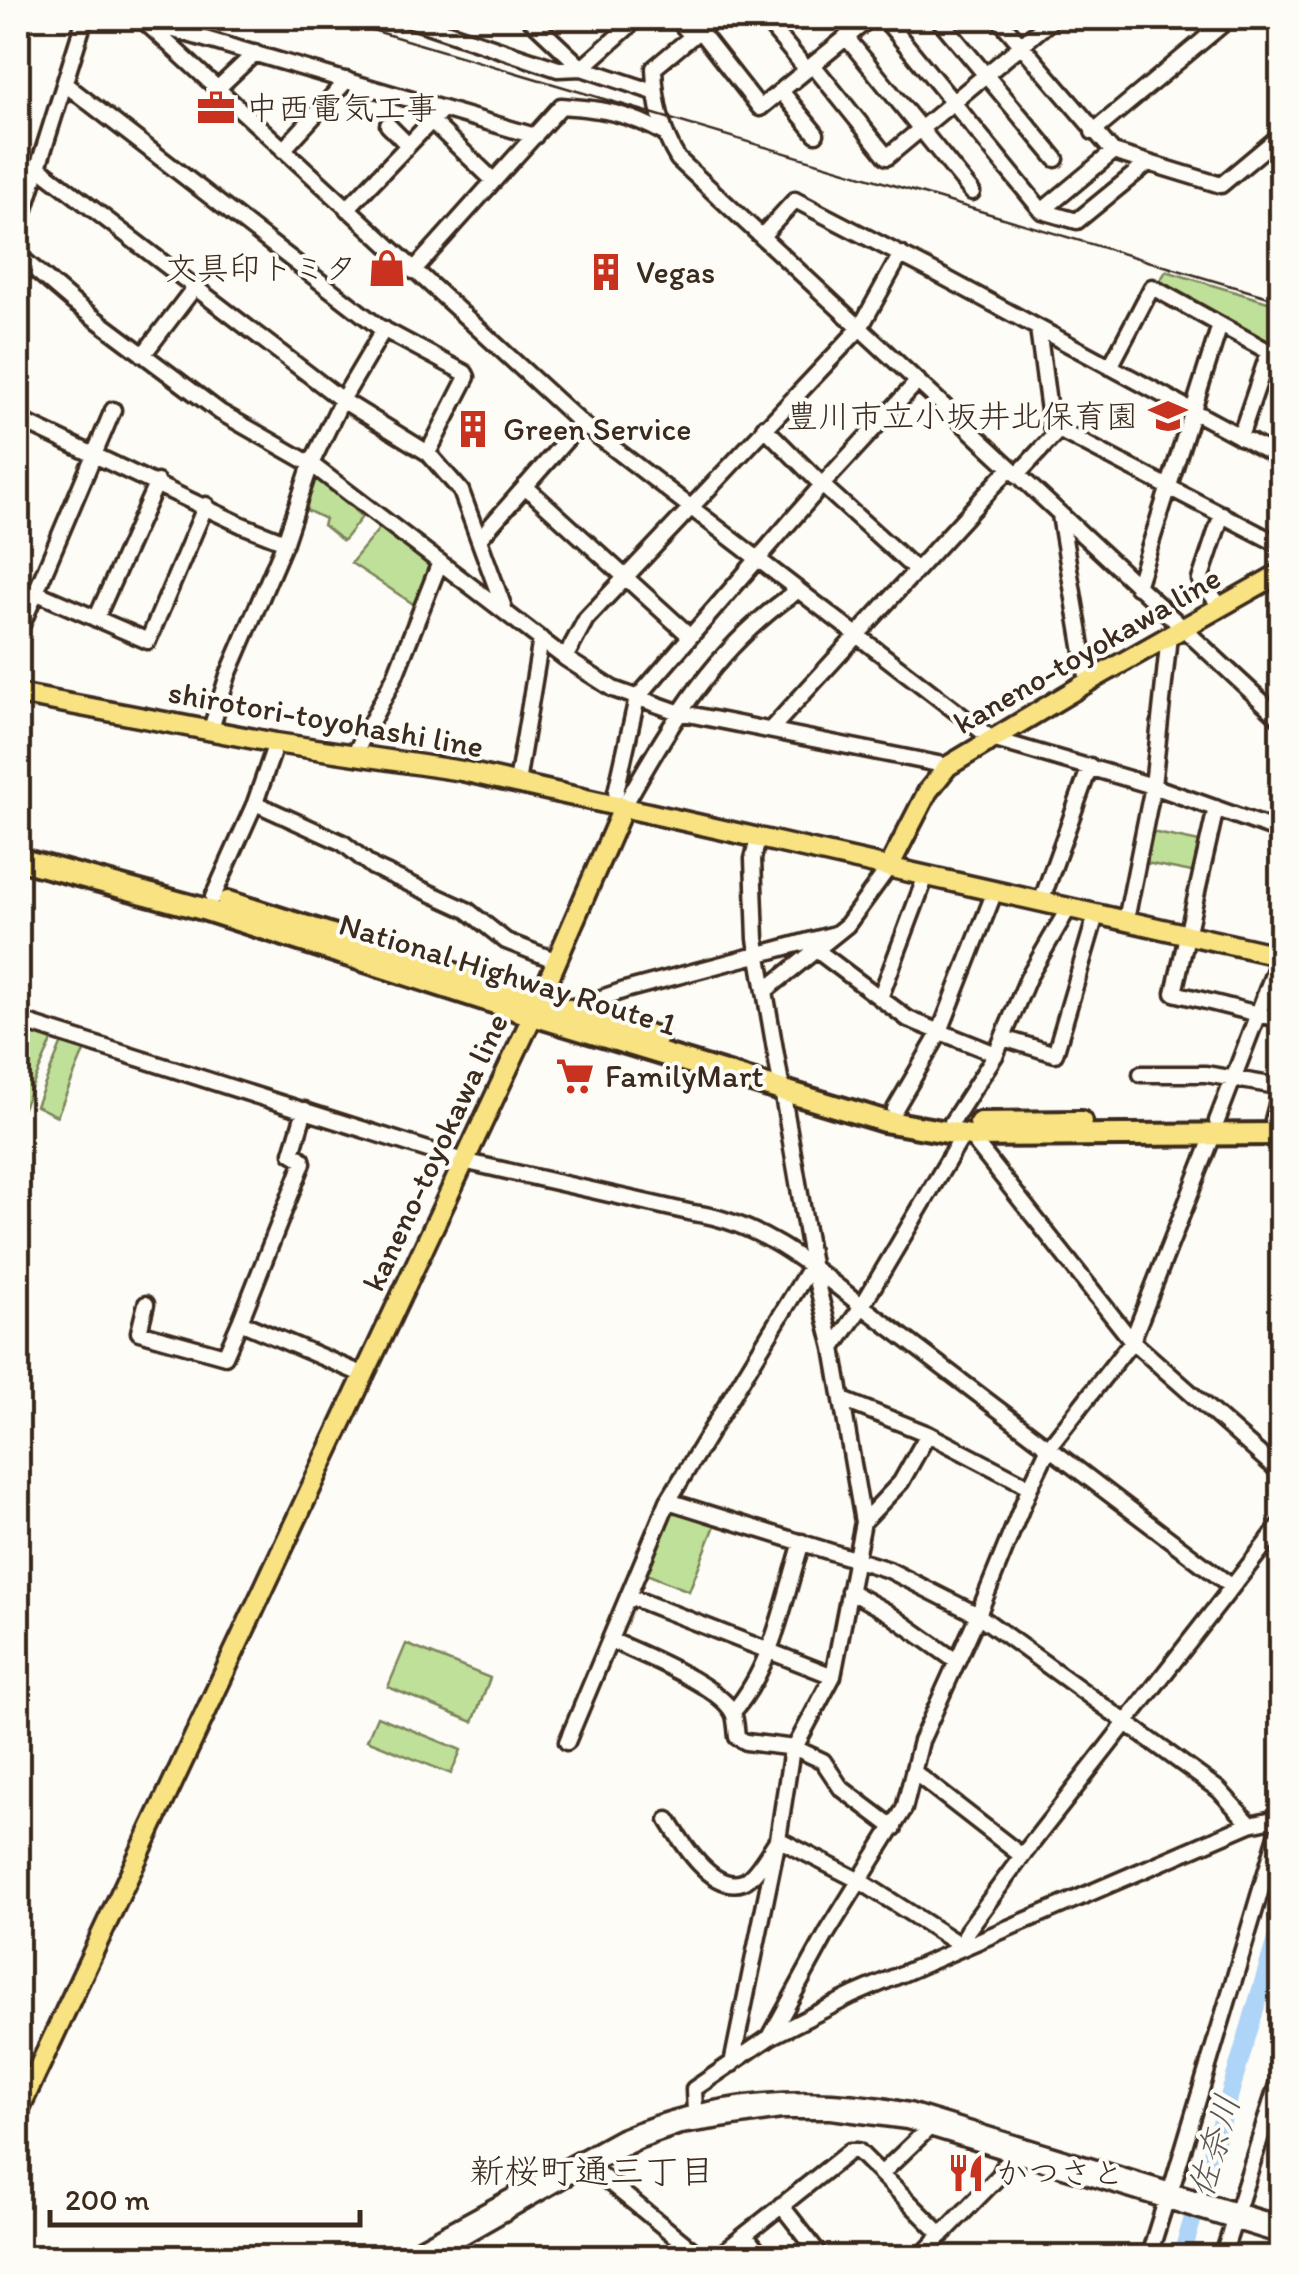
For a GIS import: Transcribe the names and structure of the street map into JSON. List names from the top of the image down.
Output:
{
  "streets": {
    "highway": ["National Highway Route 1"],
    "main road": ["kaneno-toyokawa line", "shirotori-toyohashi line"]
  },
  "crossings": [
    ["kaneno-toyokawa line", "shirotori-toyohashi line"],
    ["kaneno-toyokawa line", "National Highway Route 1"]
  ],
  "districts": ["新桜町通三丁目"],
  "water": ["佐奈川"],
  "places": {
    "office": ["中西電気工事"],
    "shop": ["文具印トミタ"],
    "building": ["Vegas", "Green Service"],
    "school or university": ["豊川市立小坂井北保育園"],
    "supermarket": ["FamilyMart"],
    "restaurant": ["かつさと"]
  },
  "scale_bar": "200 m"
}
